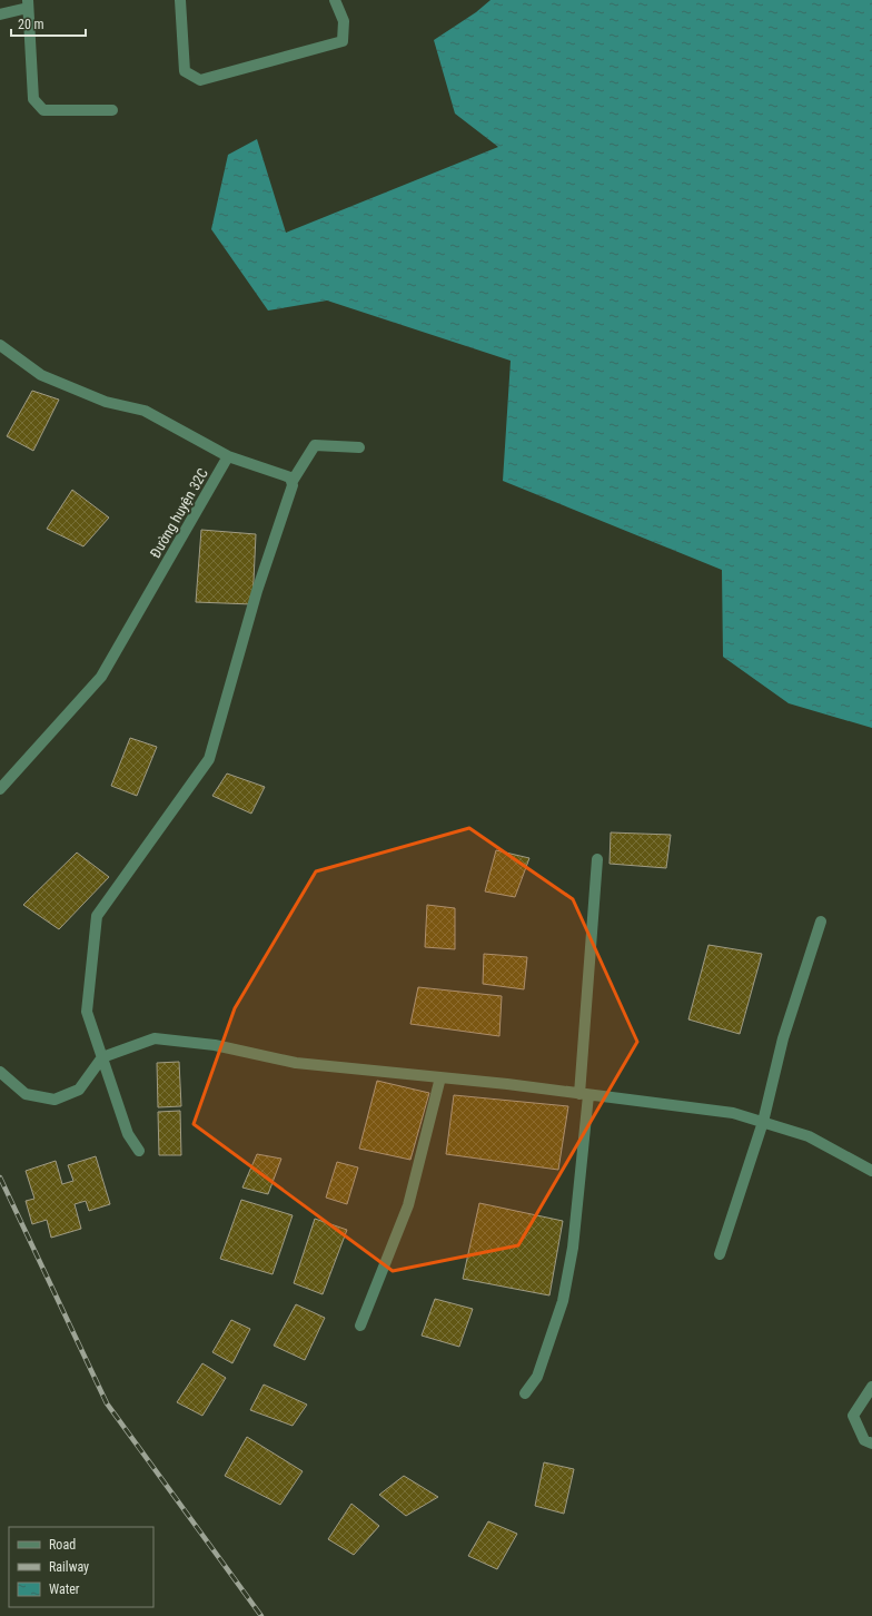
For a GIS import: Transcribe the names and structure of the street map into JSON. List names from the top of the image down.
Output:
{
  "streets": {
    "street": ["Đường huyện 32C"]
  },
  "legend": ["Road", "Railway", "Water"],
  "scale_bar": "20 m"
}
